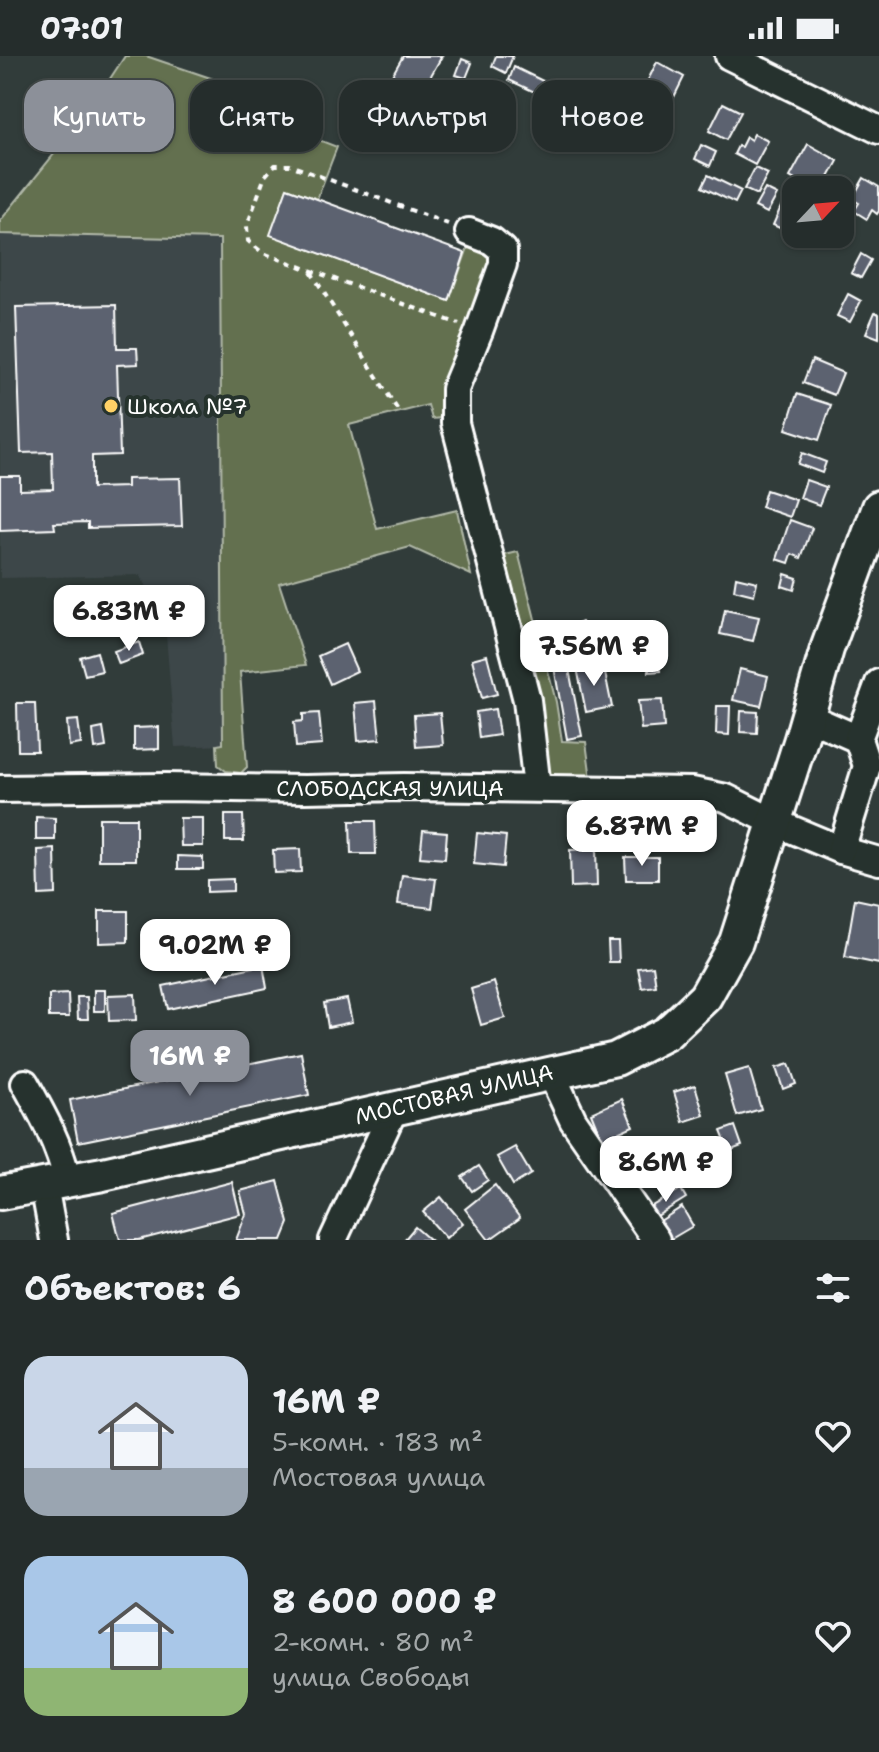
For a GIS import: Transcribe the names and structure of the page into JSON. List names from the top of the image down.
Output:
{
  "streets": {
    "main road": ["МОСТОВАЯ УЛИЦА"],
    "street": ["СЛОБОДСКАЯ УЛИЦА"]
  },
  "crossings": [
    ["СЛОБОДСКАЯ УЛИЦА", "МОСТОВАЯ УЛИЦА"]
  ],
  "places": ["Школа №7"],
  "north": "top right",
  "page": {
    "status": "07:01",
    "chip": [
      "Купить",
      "Снять",
      "Фильтры",
      "Новое"
    ],
    "price": [
      "6.83M ₽",
      "7.56M ₽",
      "6.87M ₽",
      "9.02M ₽",
      "16M ₽",
      "8.6M ₽"
    ],
    "heading": "Объектов: 6",
    "list": [
      {
        "name": "16M ₽",
        "note": "5-комн. · 183 m² · Мостовая улица"
      },
      {
        "name": "8 600 000 ₽",
        "note": "2-комн. · 80 m² · улица Свободы"
      }
    ]
  }
}
